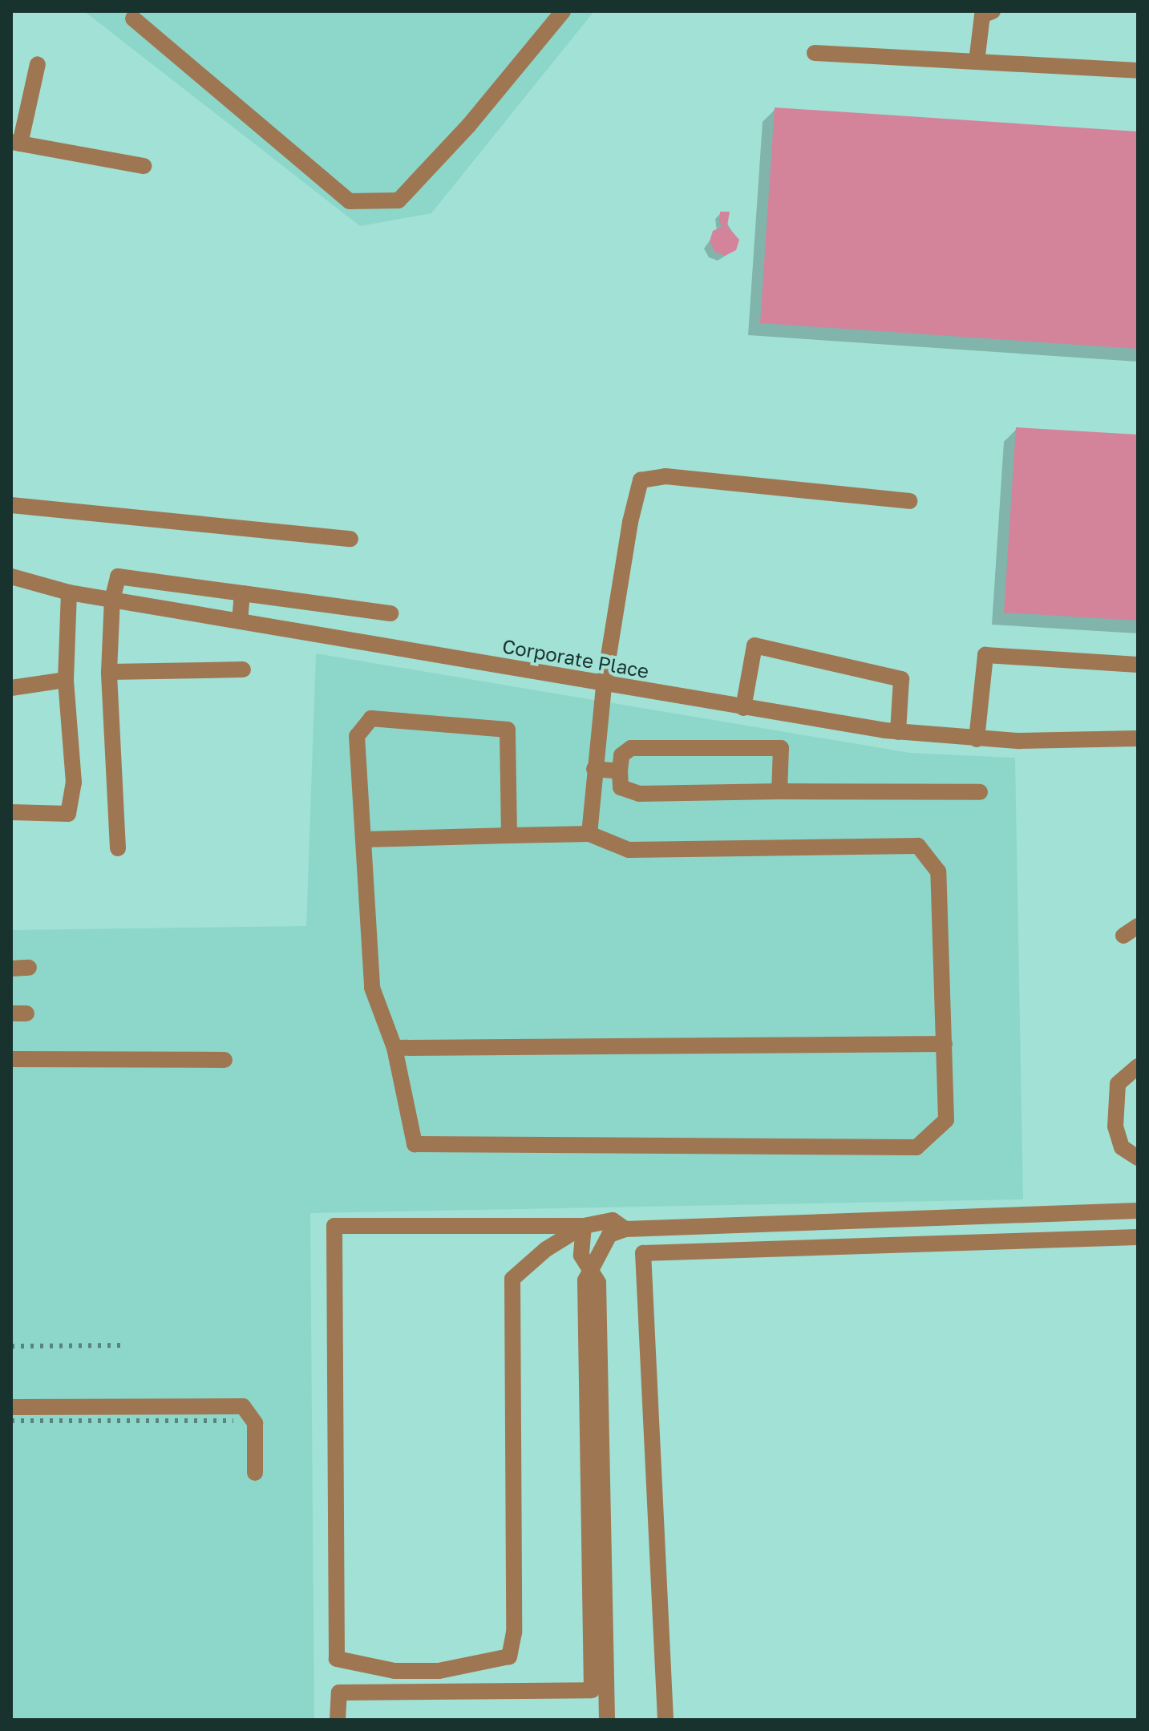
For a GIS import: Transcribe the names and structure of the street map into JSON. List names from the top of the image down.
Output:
{
  "streets": {
    "street": ["Corporate Place"]
  }
}
